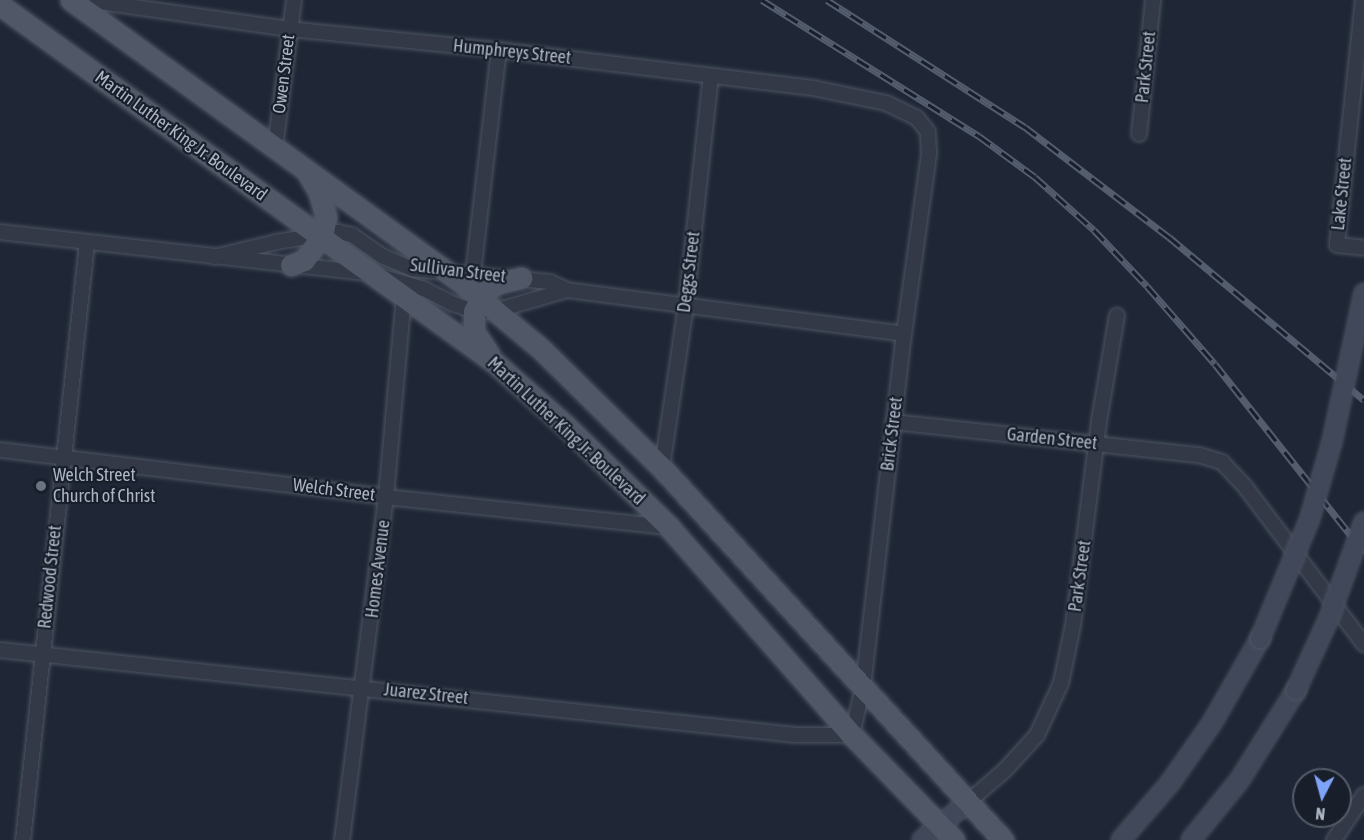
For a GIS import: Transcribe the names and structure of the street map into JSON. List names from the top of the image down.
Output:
{
  "streets": {
    "main road": ["Martin Luther King Jr. Boulevard"],
    "street": [
      "Humphreys Street",
      "Park Street",
      "Owen Street",
      "Lake Street",
      "Sullivan Street",
      "Deggs Street",
      "Brick Street",
      "Garden Street",
      "Welch Street",
      "Homes Avenue",
      "Redwood Street",
      "Juarez Street"
    ]
  },
  "crossings": [
    ["Humphreys Street", "Owen Street"],
    ["Humphreys Street", "Deggs Street"],
    ["Humphreys Street", "Brick Street"],
    ["Park Street", "Garden Street"],
    ["Martin Luther King Jr. Boulevard", "Sullivan Street"],
    ["Martin Luther King Jr. Boulevard", "Brick Street"],
    ["Martin Luther King Jr. Boulevard", "Welch Street"],
    ["Martin Luther King Jr. Boulevard", "Homes Avenue"],
    ["Martin Luther King Jr. Boulevard", "Juarez Street"],
    ["Sullivan Street", "Deggs Street"],
    ["Sullivan Street", "Brick Street"],
    ["Sullivan Street", "Redwood Street"],
    ["Brick Street", "Garden Street"],
    ["Brick Street", "Juarez Street"],
    ["Welch Street", "Homes Avenue"],
    ["Welch Street", "Redwood Street"],
    ["Homes Avenue", "Juarez Street"],
    ["Redwood Street", "Juarez Street"]
  ],
  "places": ["Welch Street Church of Christ"],
  "north": "bottom"
}
